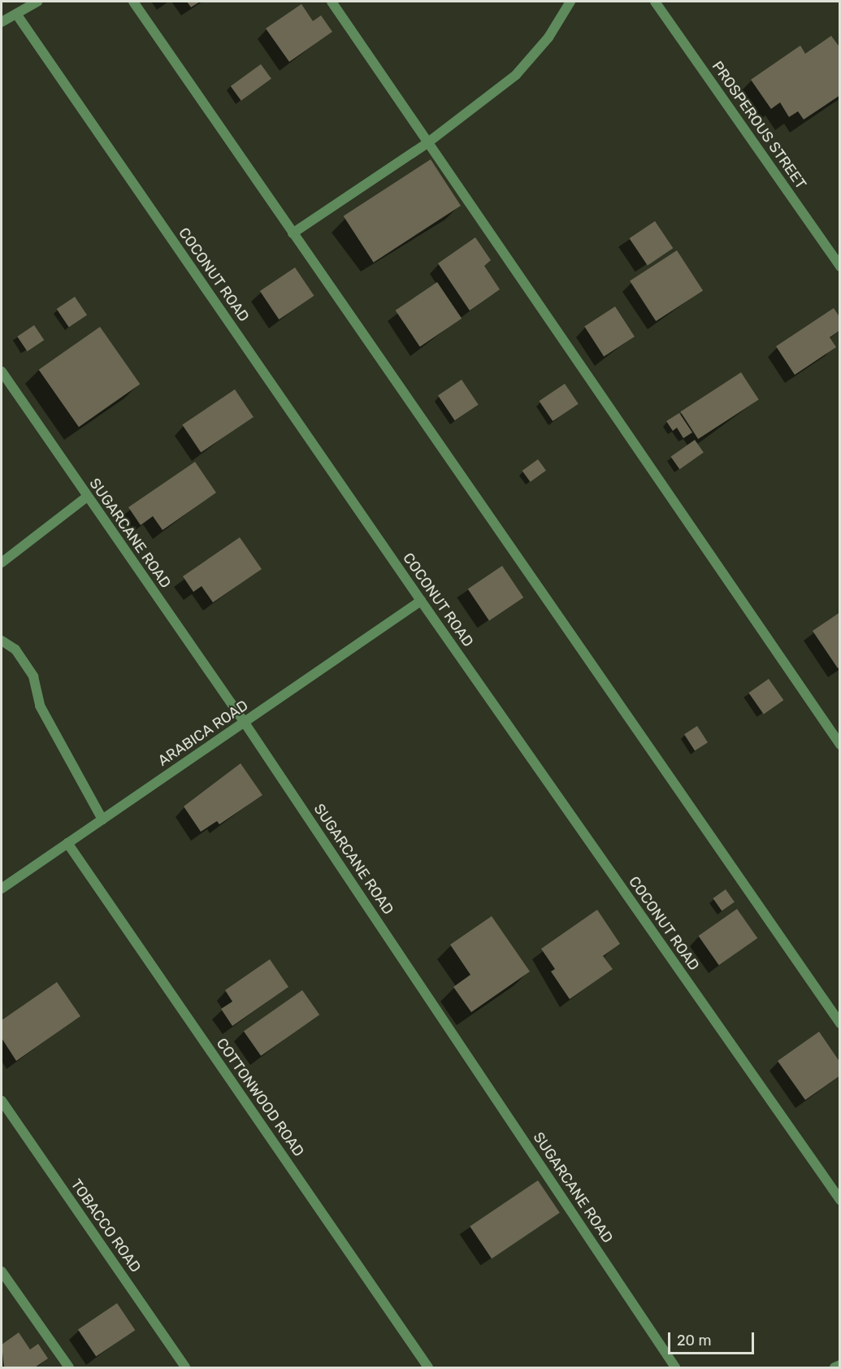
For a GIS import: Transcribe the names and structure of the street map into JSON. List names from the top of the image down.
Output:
{
  "streets": {
    "street": [
      "PROSPEROUS STREET",
      "COCONUT ROAD",
      "SUGARCANE ROAD",
      "ARABICA ROAD",
      "COTTONWOOD ROAD",
      "TOBACCO ROAD"
    ]
  },
  "crossings": [
    ["COCONUT ROAD", "ARABICA ROAD"],
    ["SUGARCANE ROAD", "ARABICA ROAD"],
    ["ARABICA ROAD", "COTTONWOOD ROAD"]
  ],
  "scale_bar": "20 m"
}
